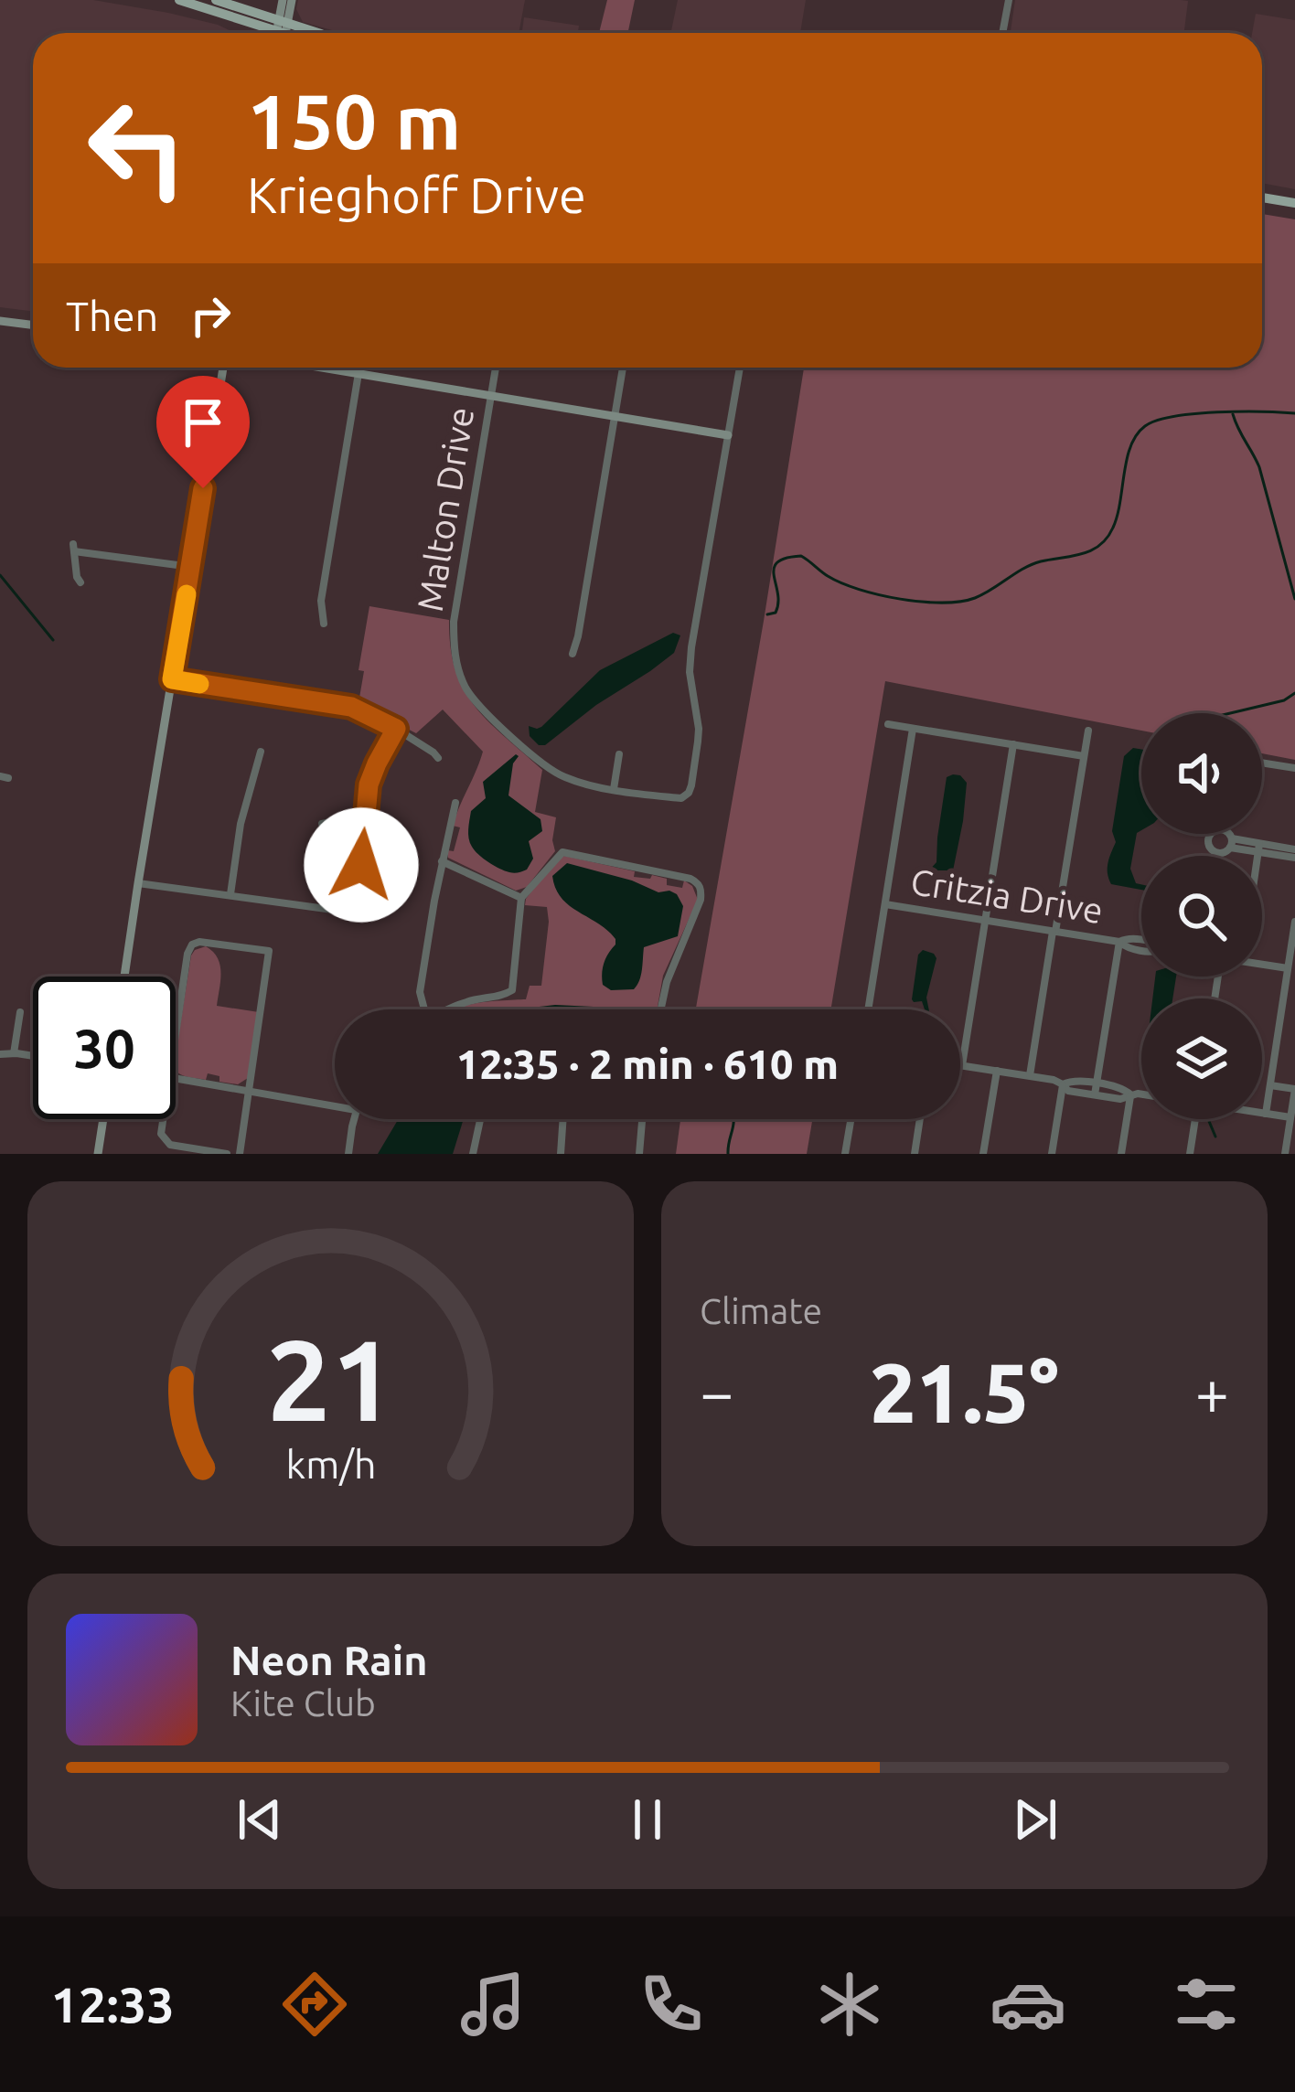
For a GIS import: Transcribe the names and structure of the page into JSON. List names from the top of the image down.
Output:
{
  "streets": {
    "street": ["Malton Drive", "Critzia Drive"]
  },
  "page": {
    "turn": ["150 m", "Krieghoff Drive"],
    "then": "Then",
    "limit": "30",
    "trip": "12:35 · 2 min · 610 m",
    "tile": "Climate",
    "heat": ["−", "21.5°", "+"],
    "song": ["Neon Rain", "Kite Club"],
    "tabs": "12:33",
    "gauge": ["21", "km/h"]
  }
}
